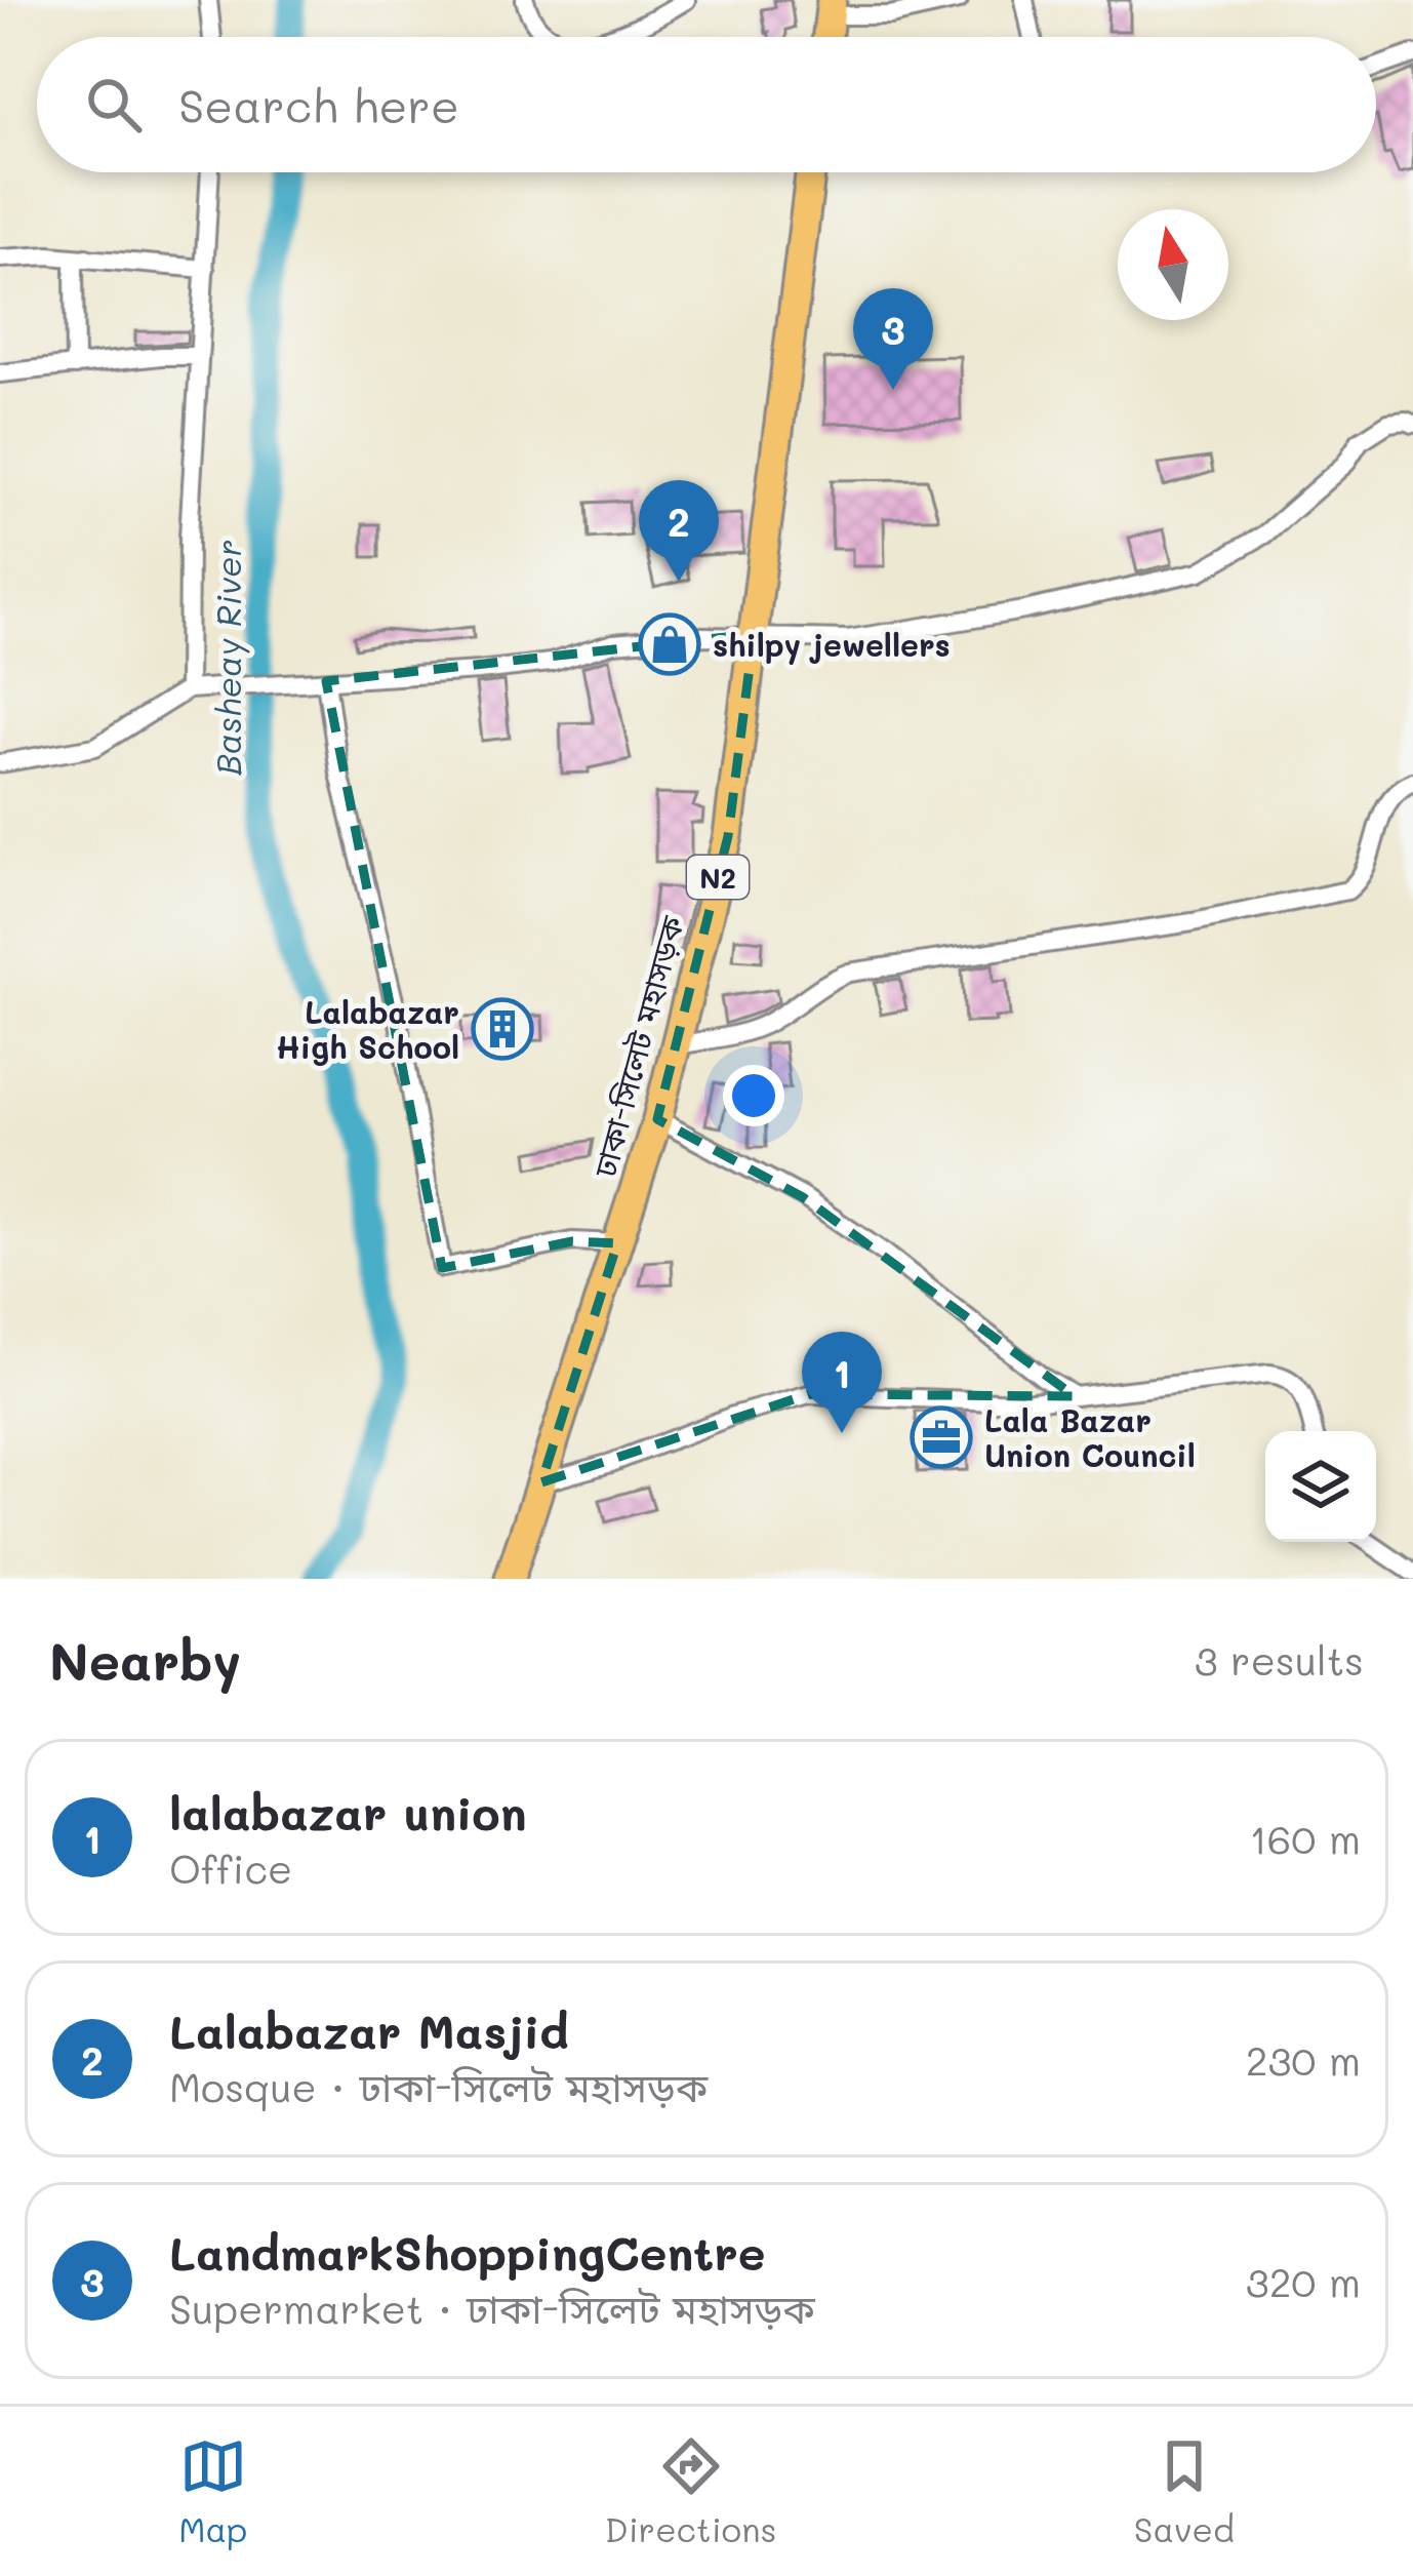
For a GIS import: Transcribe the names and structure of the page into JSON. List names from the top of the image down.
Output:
{
  "streets": {
    "highway": ["N2", "ঢাকা-সিলেট মহাসড়ক"]
  },
  "water": ["Basheay River"],
  "places": {
    "shop": ["shilpy jewellers"],
    "building": ["Lalabazar High School"],
    "office": ["Lala Bazar Union Council"]
  },
  "north": "top",
  "page": {
    "search": "Search here",
    "pins": ["3", "2", "1"],
    "heading": ["Nearby", "3 results"],
    "list": [
      {
        "mark": "1",
        "name": "lalabazar union",
        "note": "Office",
        "value": "160 m"
      },
      {
        "mark": "2",
        "name": "Lalabazar Masjid",
        "note": "Mosque · ঢাকা-সিলেট মহাসড়ক",
        "value": "230 m"
      },
      {
        "mark": "3",
        "name": "LandmarkShoppingCentre",
        "note": "Supermarket · ঢাকা-সিলেট মহাসড়ক",
        "value": "320 m"
      }
    ],
    "nav": ["Map", "Directions", "Saved"]
  }
}
